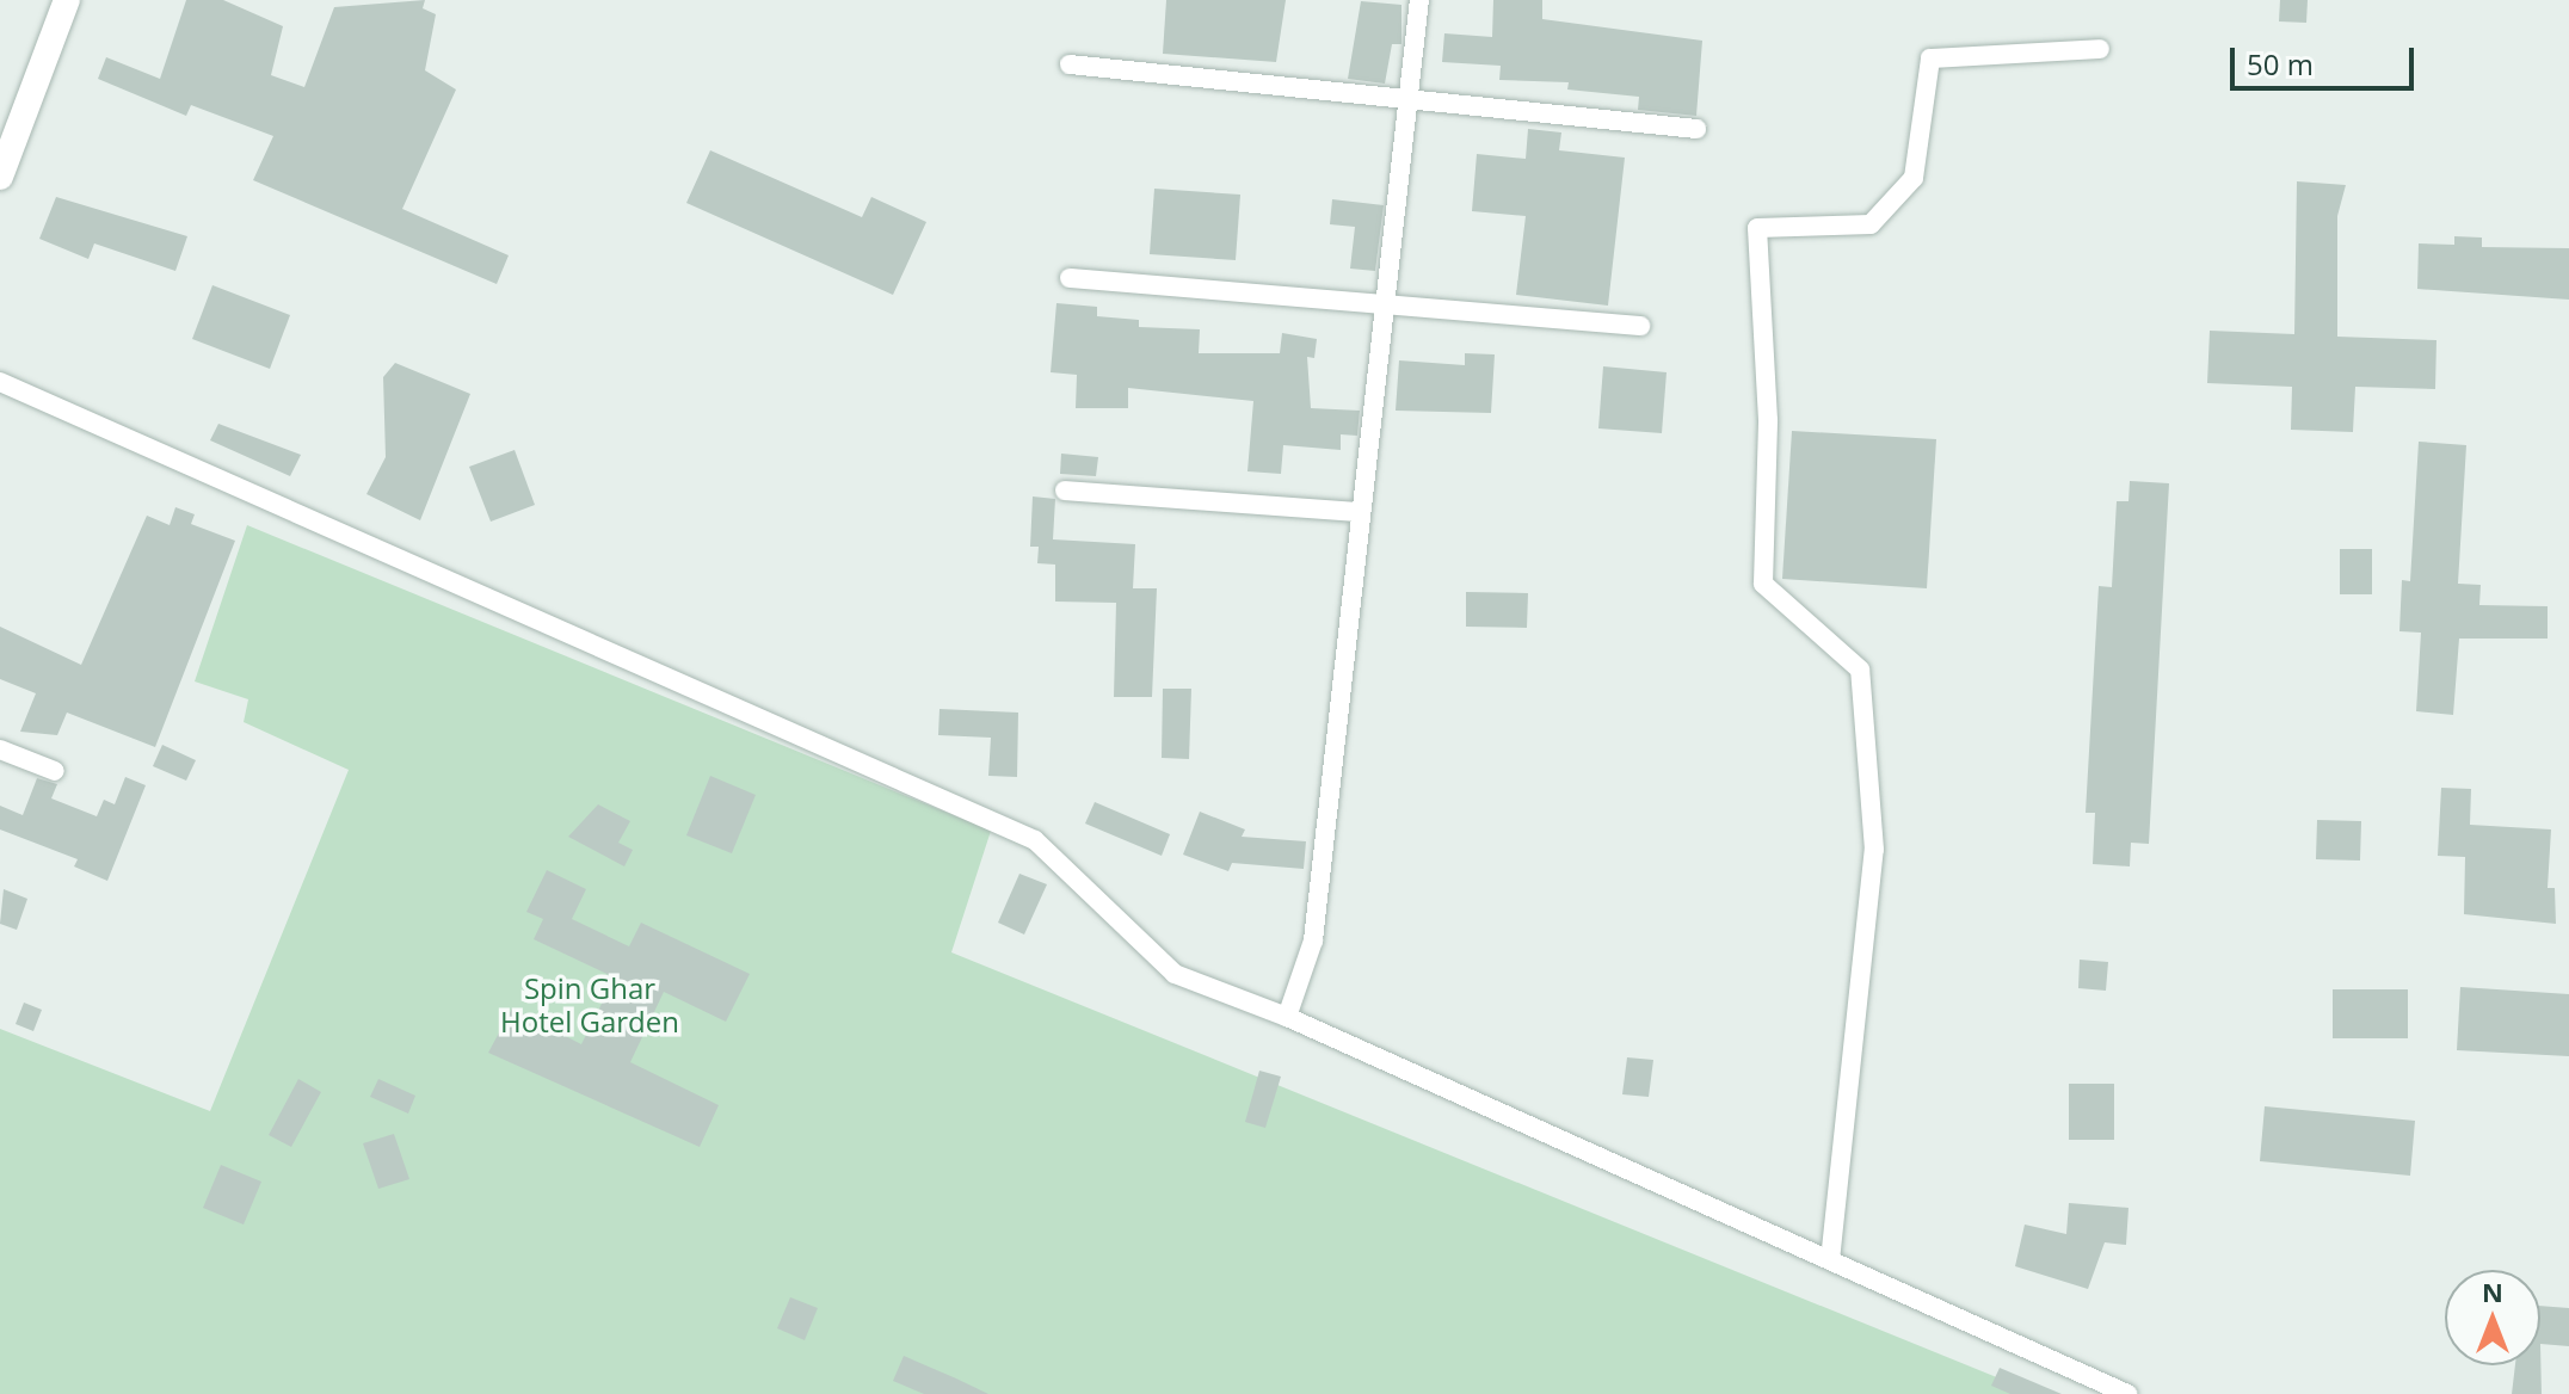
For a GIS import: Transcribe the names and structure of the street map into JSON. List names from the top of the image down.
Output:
{
  "parks": ["Spin Ghar Hotel Garden"],
  "scale_bar": "50 m",
  "north": "top"
}
